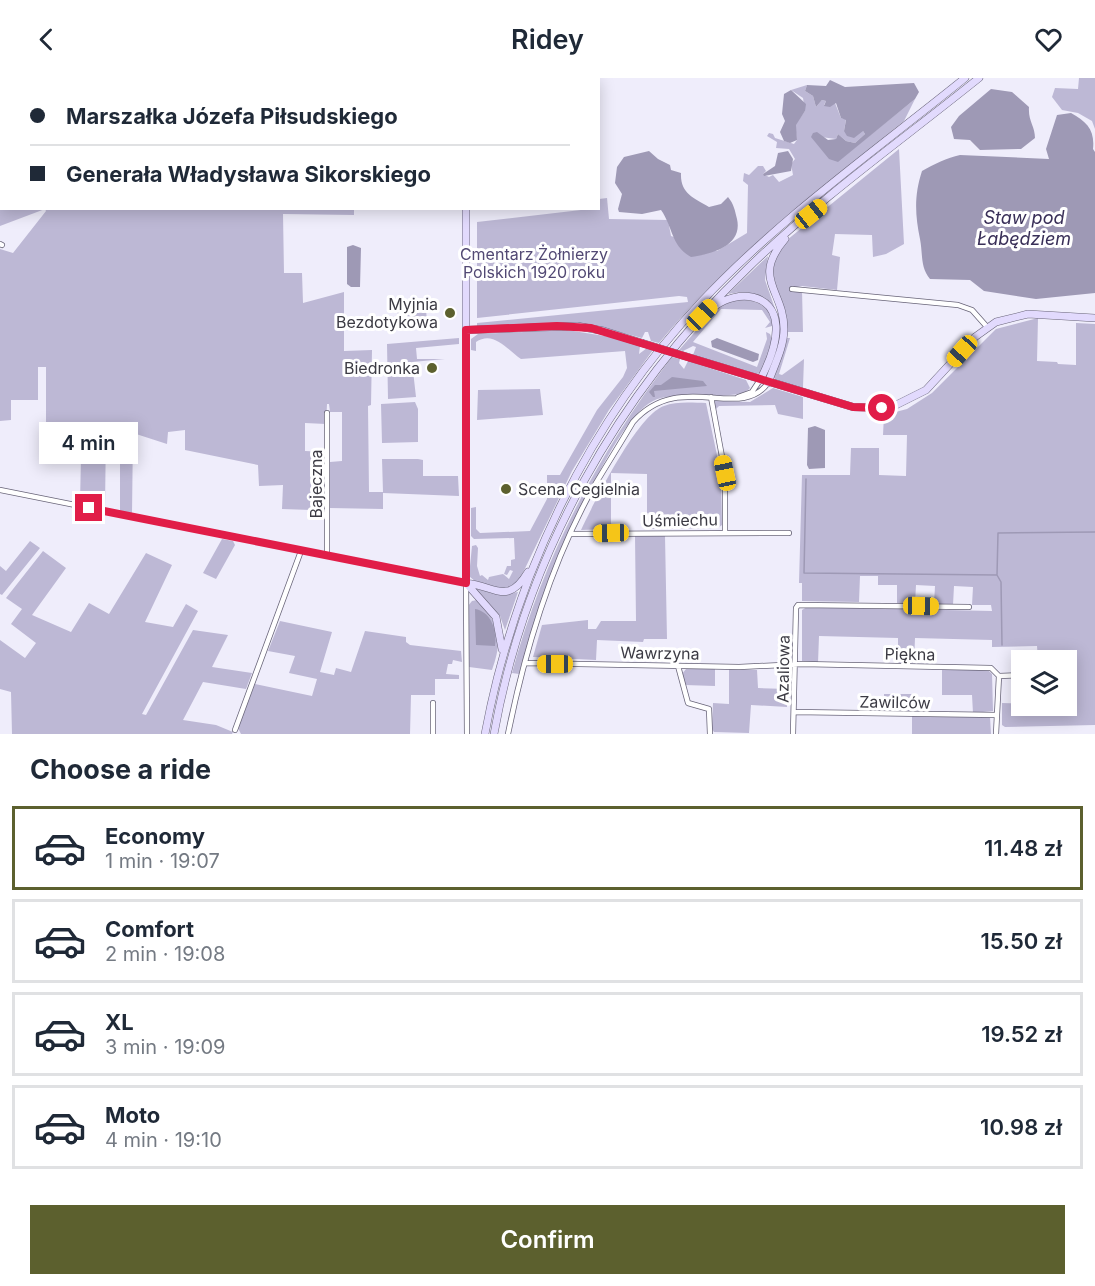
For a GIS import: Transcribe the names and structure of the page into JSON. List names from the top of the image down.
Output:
{
  "streets": {
    "street": [
      "Bajeczna",
      "Uśmiechu",
      "Wawrzyna",
      "Piękna",
      "Azaliowa",
      "Zawilców"
    ]
  },
  "crossings": [
    ["Wawrzyna", "Piękna"],
    ["Wawrzyna", "Azaliowa"],
    ["Piękna", "Azaliowa"],
    ["Azaliowa", "Zawilców"]
  ],
  "water": ["Staw pod Łabędziem"],
  "parks": ["Cmentarz Żołnierzy Polskich 1920 roku"],
  "places": ["Myjnia Bezdotykowa", "Biedronka", "Scena Cegielnia"],
  "page": {
    "header": "Ridey",
    "banner": ["Marszałka Józefa Piłsudskiego", "Generała Władysława Sikorskiego"],
    "bubble": "4 min",
    "heading": "Choose a ride",
    "list": [
      {
        "name": "Economy",
        "note": "1 min · 19:07",
        "value": "11.48 zł"
      },
      {
        "name": "Comfort",
        "note": "2 min · 19:08",
        "value": "15.50 zł"
      },
      {
        "name": "XL",
        "note": "3 min · 19:09",
        "value": "19.52 zł"
      },
      {
        "name": "Moto",
        "note": "4 min · 19:10",
        "value": "10.98 zł"
      }
    ],
    "buttons": "Confirm"
  }
}
